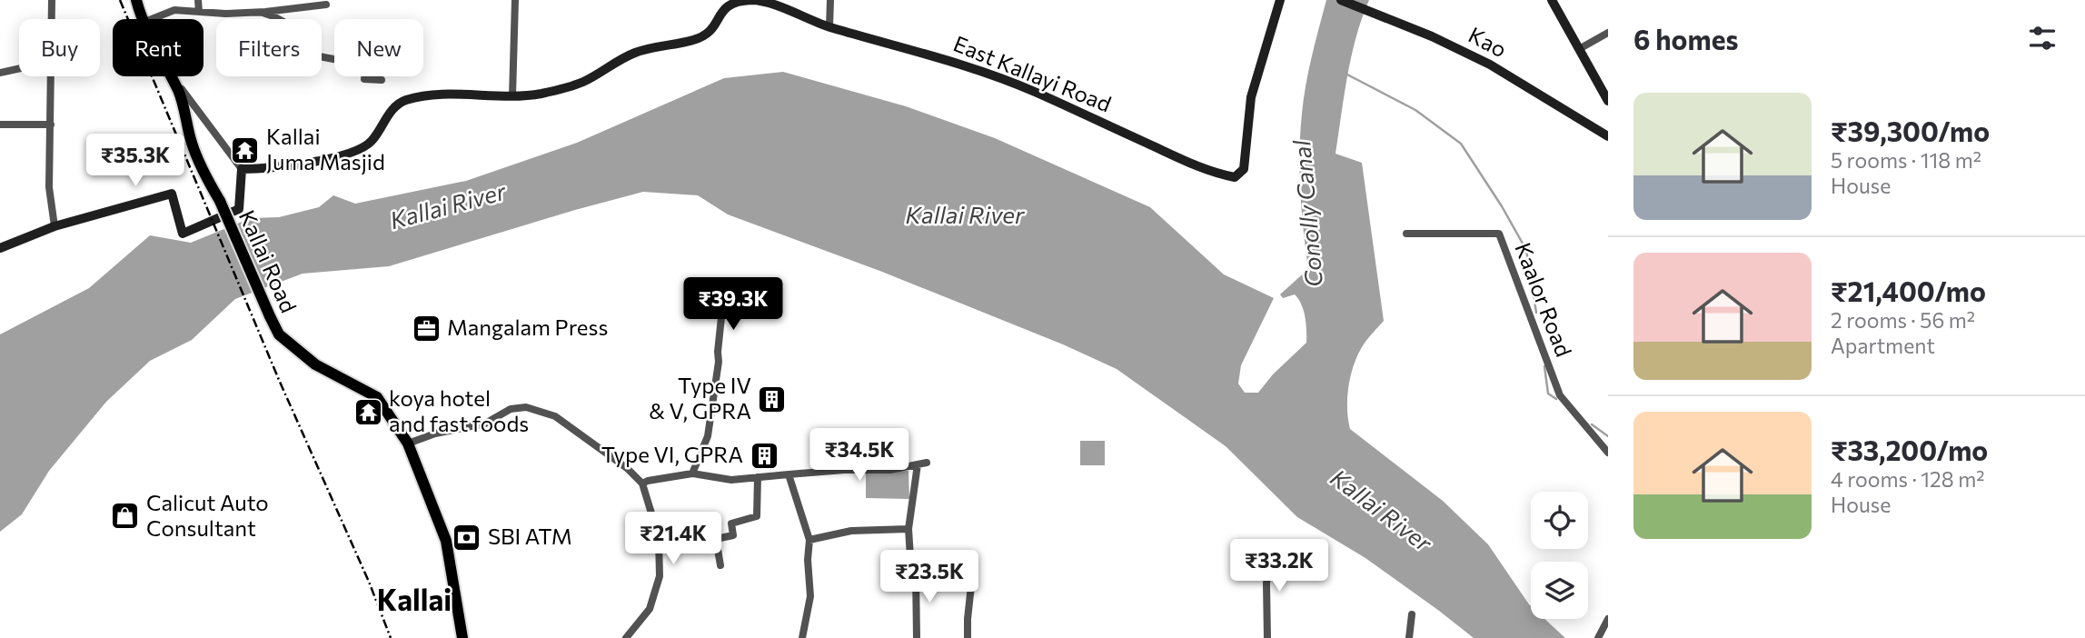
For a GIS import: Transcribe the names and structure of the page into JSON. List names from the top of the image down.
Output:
{
  "streets": {
    "main road": ["Kallai Road"],
    "street": ["Kao", "East Kallayi Road", "Kaalor Road"]
  },
  "districts": ["Kallai"],
  "water": ["Kallai River", "Conolly Canal"],
  "places": {
    "temple": ["Kallai Juma Masjid", "koya hotel and fast foods"],
    "office": ["Mangalam Press"],
    "building": ["Type IV & V, GPRA", "Type VI, GPRA"],
    "shop": ["Calicut Auto Consultant"],
    "bank": ["SBI ATM"]
  },
  "page": {
    "heading": "6 homes",
    "chip": [
      "Buy",
      "Rent",
      "Filters",
      "New"
    ],
    "list": [
      {
        "name": "₹39,300/mo",
        "note": "5 rooms · 118 m² · House"
      },
      {
        "name": "₹21,400/mo",
        "note": "2 rooms · 56 m² · Apartment"
      },
      {
        "name": "₹33,200/mo",
        "note": "4 rooms · 128 m² · House"
      }
    ],
    "price": [
      "₹35.3K",
      "₹39.3K",
      "₹34.5K",
      "₹21.4K",
      "₹33.2K",
      "₹23.5K"
    ]
  }
}
